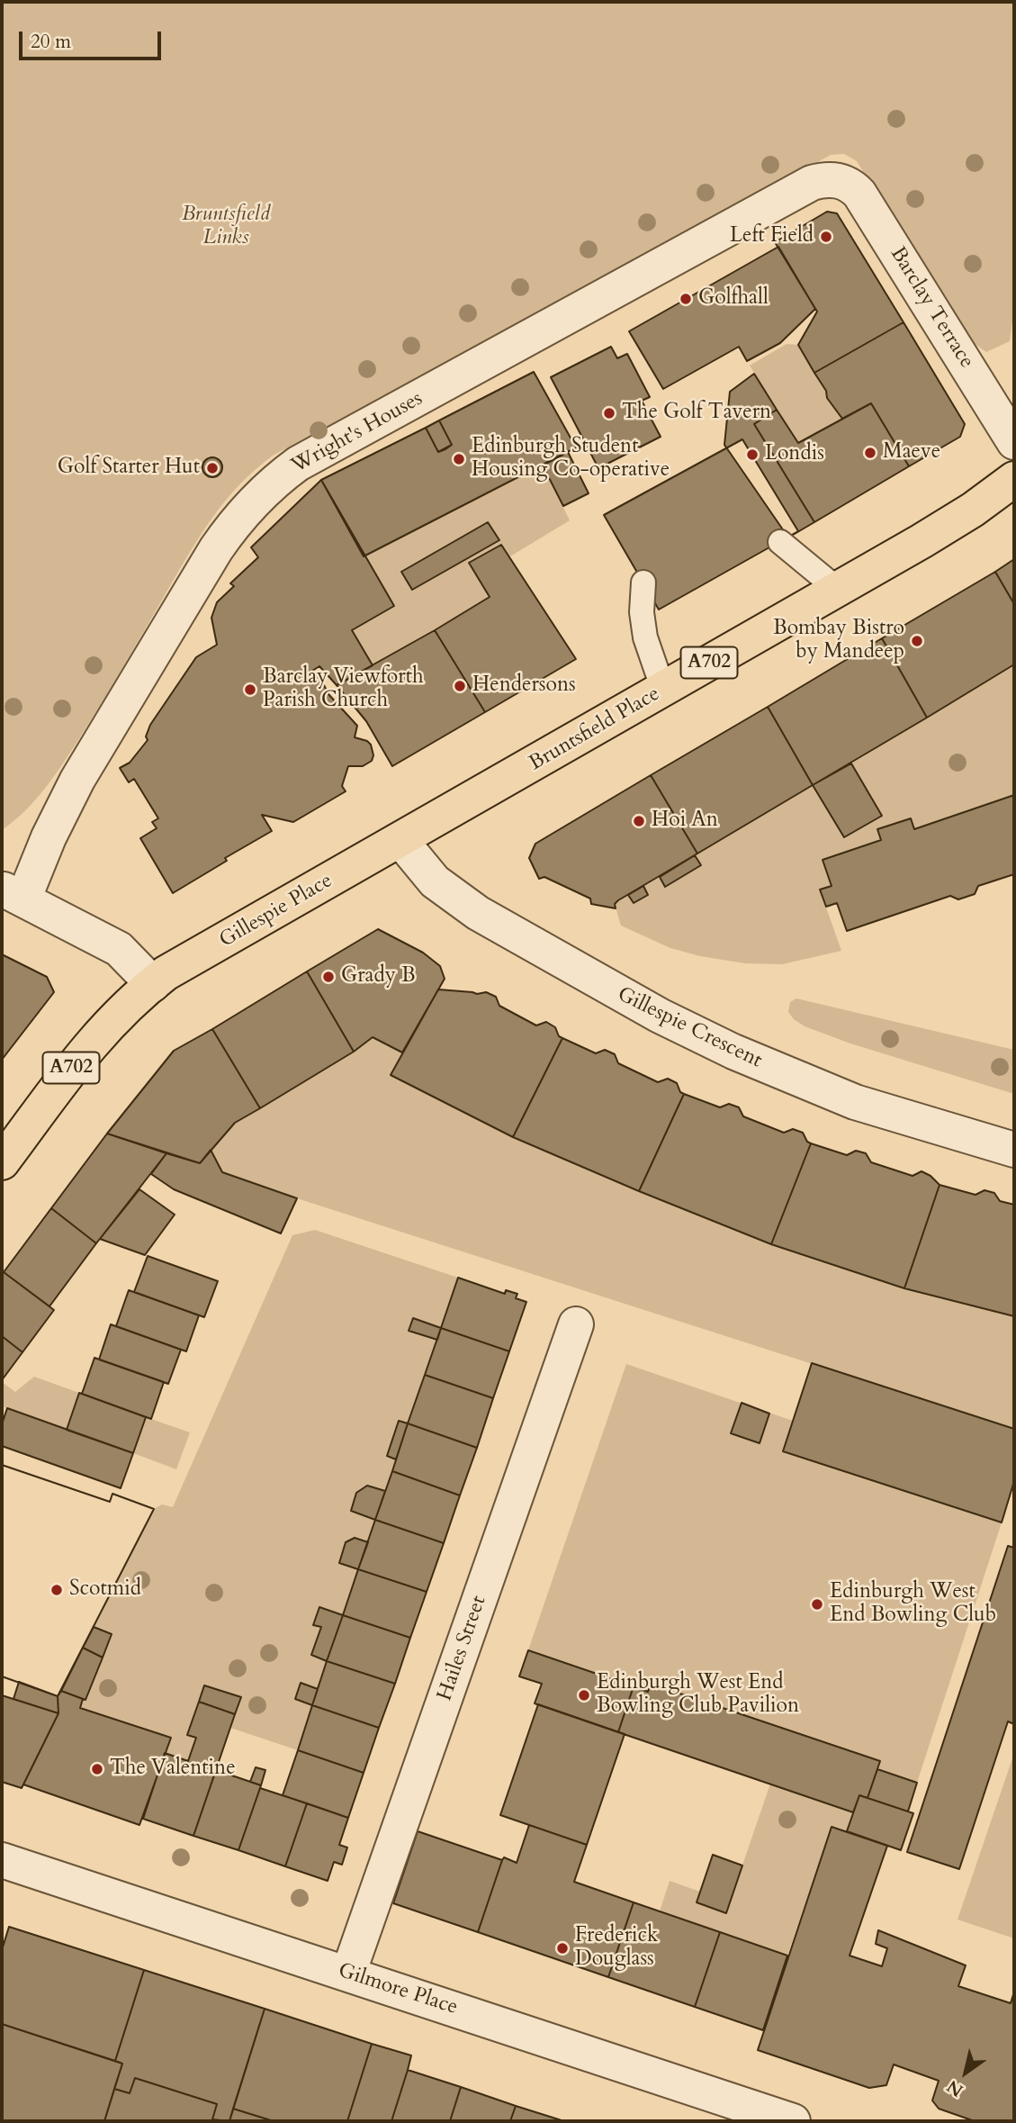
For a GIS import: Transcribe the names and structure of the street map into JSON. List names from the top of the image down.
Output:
{
  "streets": {
    "main road": ["A702", "Bruntsfield Place", "Gillespie Place"],
    "street": [
      "Barclay Terrace",
      "Wright's Houses",
      "Gillespie Crescent",
      "Hailes Street",
      "Gilmore Place"
    ]
  },
  "crossings": [
    ["Barclay Terrace", "Wright's Houses"],
    ["A702", "Gillespie Place"],
    ["Bruntsfield Place", "Gillespie Place"],
    ["Bruntsfield Place", "Gillespie Crescent"],
    ["Gillespie Place", "Gillespie Crescent"],
    ["Hailes Street", "Gilmore Place"]
  ],
  "parks": ["Bruntsfield Links"],
  "places": [
    "Left Field",
    "Golfhall",
    "The Golf Tavern",
    "Maeve",
    "Londis",
    "Edinburgh Student Housing Co-operative",
    "Golf Starter Hut",
    "Bombay Bistro by Mandeep",
    "Hendersons",
    "Barclay Viewforth Parish Church",
    "Hoi An",
    "Grady B",
    "Scotmid",
    "Edinburgh West End Bowling Club",
    "Edinburgh West End Bowling Club Pavilion",
    "The Valentine",
    "Frederick Douglass"
  ],
  "scale_bar": "20 m",
  "north": "bottom left"
}
